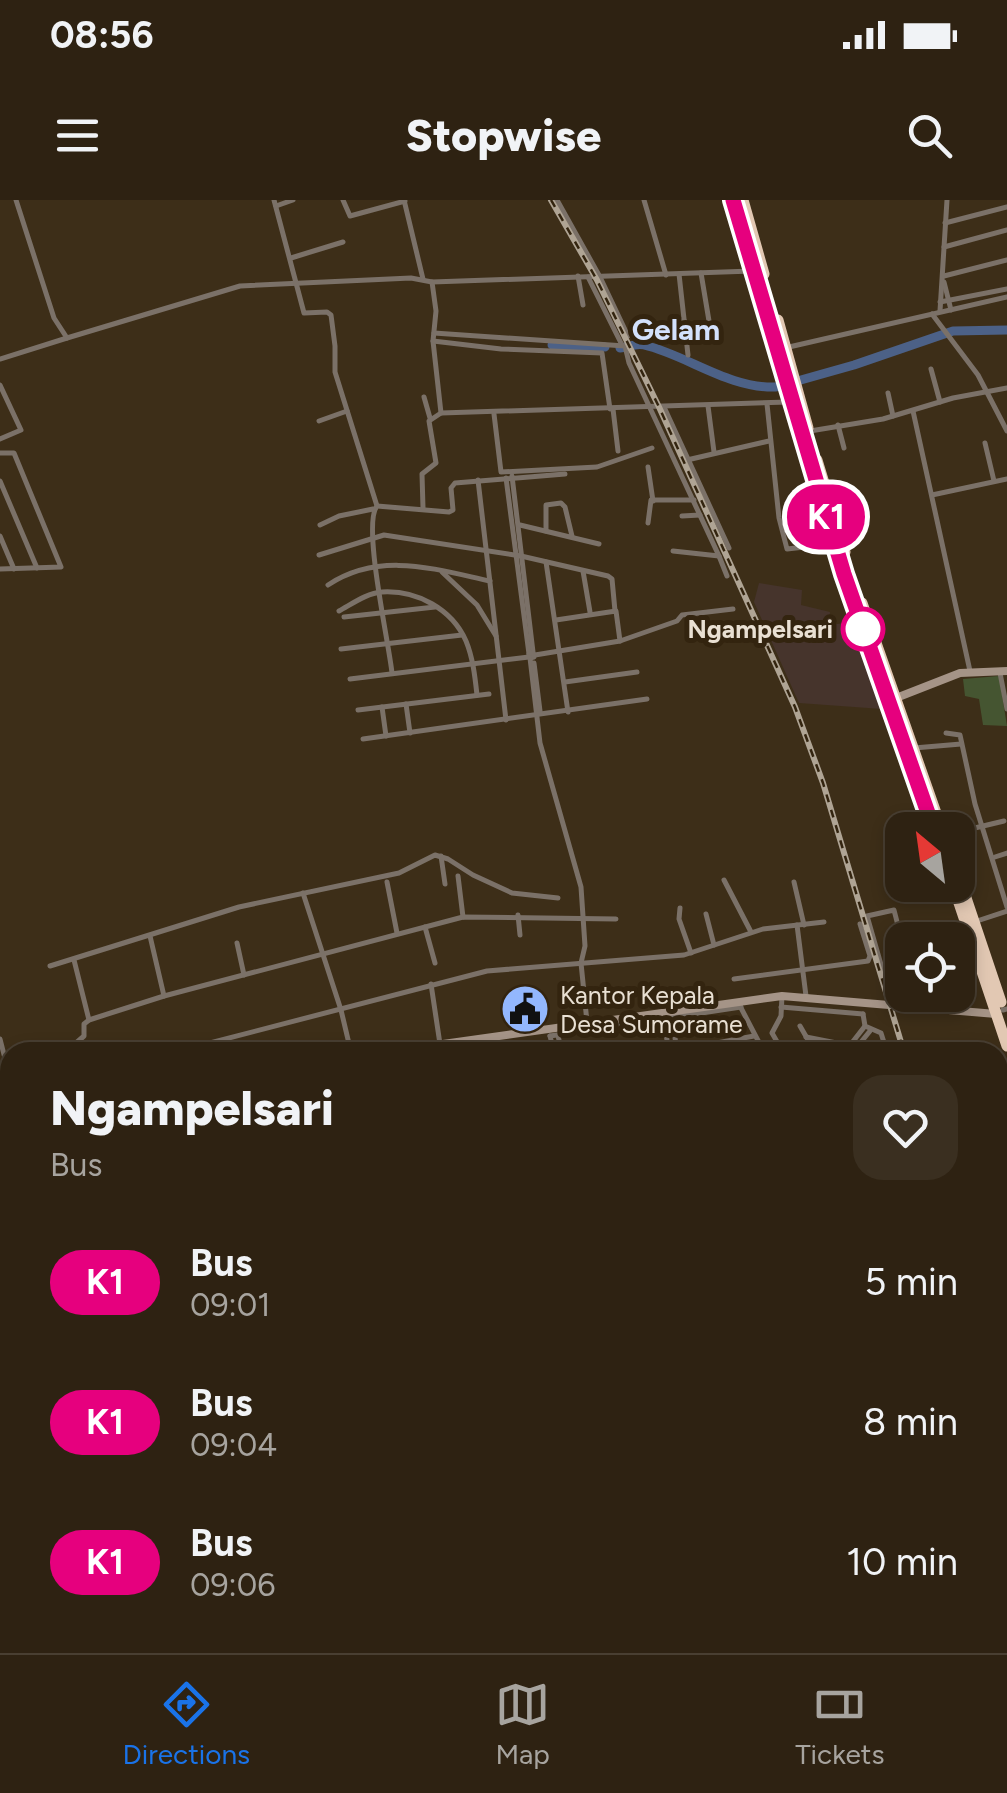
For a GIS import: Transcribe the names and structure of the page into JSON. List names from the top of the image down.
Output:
{
  "districts": ["Gelam"],
  "places": {
    "other": ["Ngampelsari"],
    "public building": ["Kantor Kepala Desa Sumorame"]
  },
  "lines": ["bus line K1"],
  "north": "top left",
  "page": {
    "status": "08:56",
    "header": "Stopwise",
    "on_map": "K1",
    "heading": ["Ngampelsari", "Bus"],
    "list": [
      {
        "mark": "K1",
        "name": "Bus",
        "note": "09:01",
        "value": "5 min"
      },
      {
        "mark": "K1",
        "name": "Bus",
        "note": "09:04",
        "value": "8 min"
      },
      {
        "mark": "K1",
        "name": "Bus",
        "note": "09:06",
        "value": "10 min"
      }
    ],
    "tabs": ["Directions", "Map", "Tickets"]
  }
}
